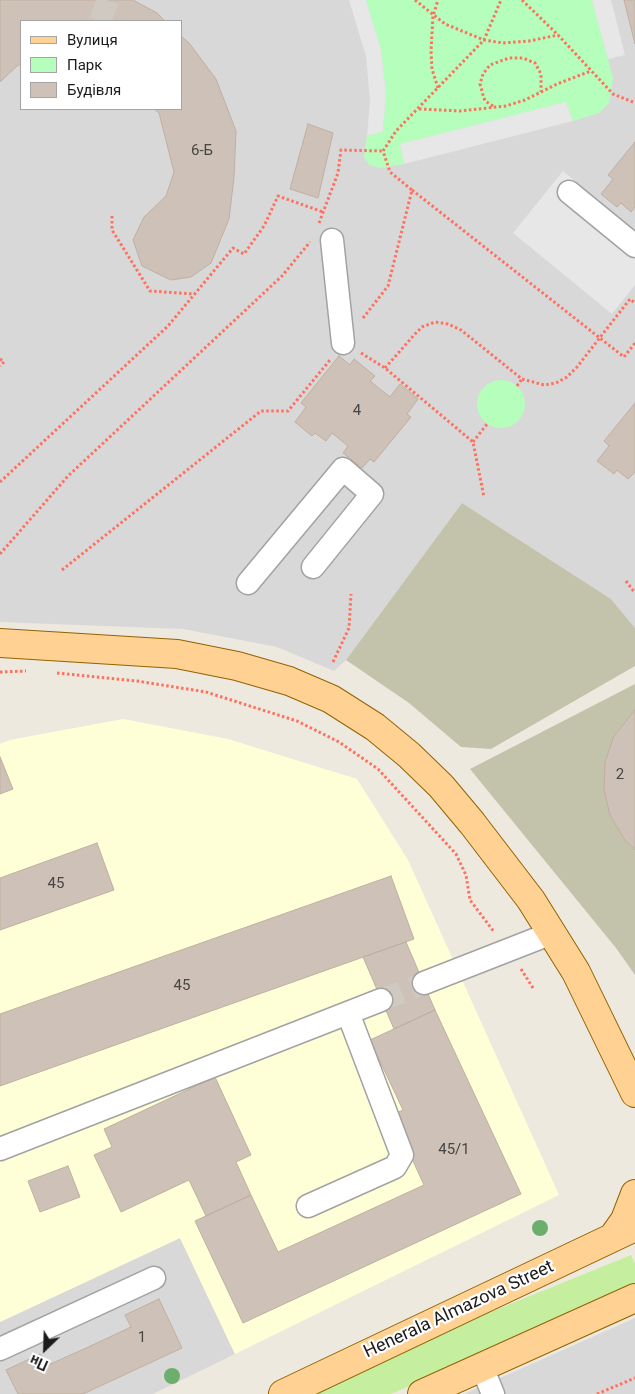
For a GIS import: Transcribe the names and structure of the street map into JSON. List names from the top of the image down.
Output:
{
  "streets": {
    "main road": ["Henerala Almazova Street"]
  },
  "house_numbers": [
    "6-Б",
    "4",
    "2",
    "45",
    "45",
    "45/1",
    "1"
  ],
  "legend": ["Вулиця", "Парк", "Будівля"],
  "north": "bottom left"
}
